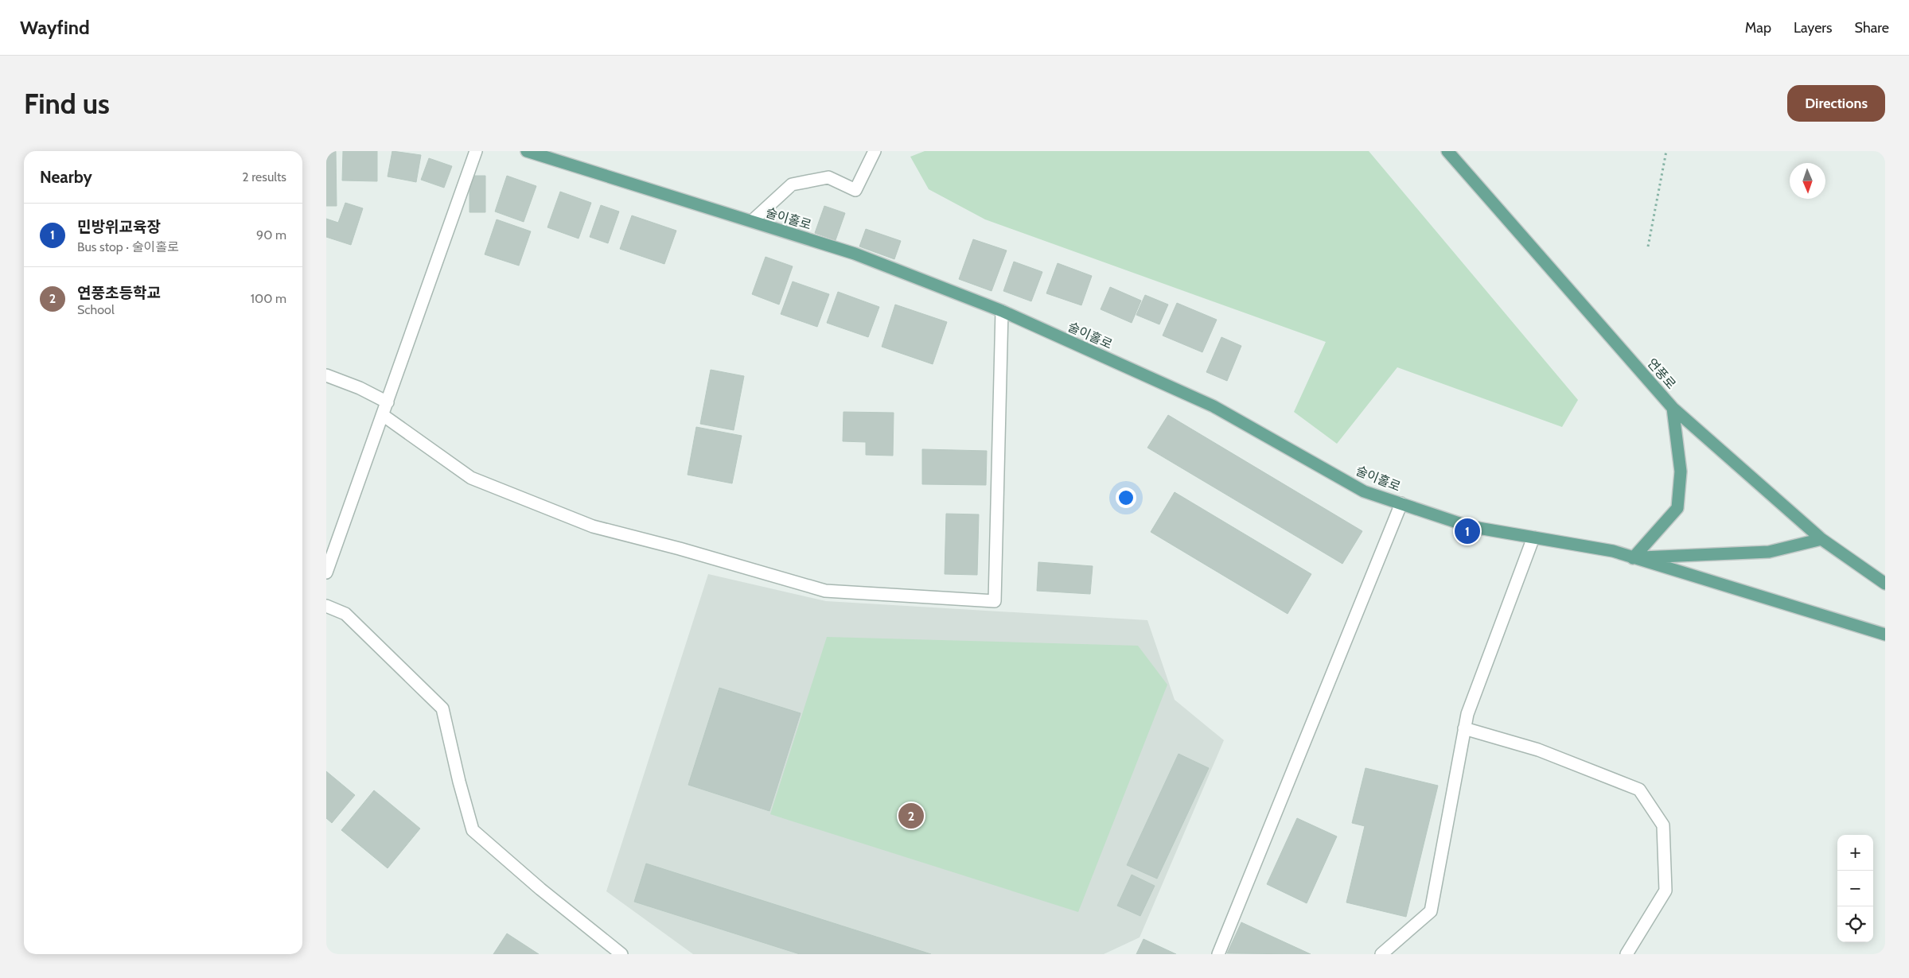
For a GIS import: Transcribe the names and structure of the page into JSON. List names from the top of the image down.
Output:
{
  "streets": {
    "main road": ["술이홀로", "연풍로"]
  },
  "north": "bottom",
  "page": {
    "header": "Wayfind",
    "nav": ["Map", "Layers", "Share"],
    "buttons": "Directions",
    "title": "Find us",
    "heading": ["Nearby", "2 results"],
    "list": [
      {
        "mark": "1",
        "name": "민방위교육장",
        "note": "Bus stop · 술이홀로",
        "value": "90 m"
      },
      {
        "mark": "2",
        "name": "연풍초등학교",
        "note": "School",
        "value": "100 m"
      }
    ],
    "pins": ["1", "2"],
    "map_buttons": ["+", "−"]
  }
}
